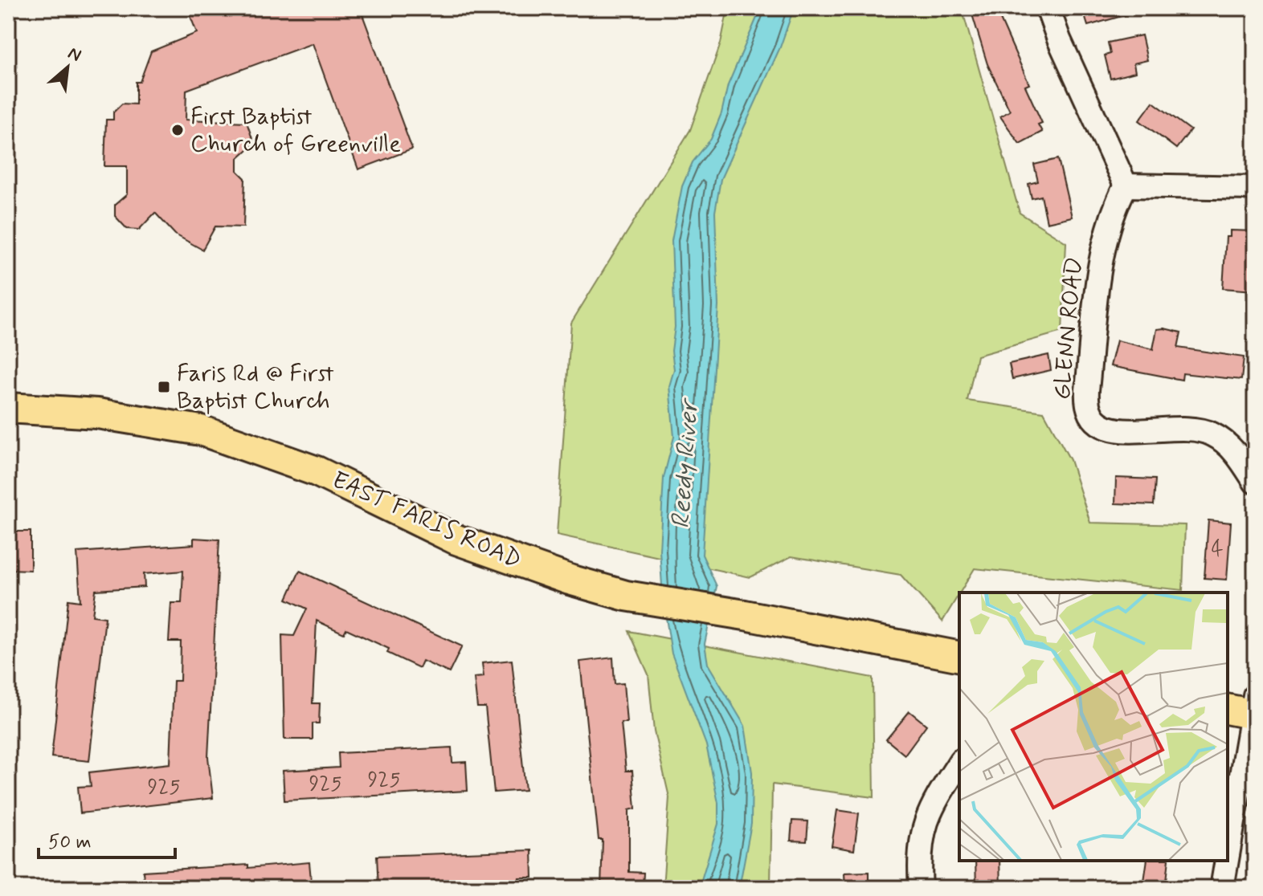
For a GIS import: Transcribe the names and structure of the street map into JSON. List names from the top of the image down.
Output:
{
  "streets": {
    "main road": ["EAST FARIS ROAD"],
    "street": ["GLENN ROAD"]
  },
  "water": ["Reedy River"],
  "places": {
    "other": ["First Baptist Church of Greenville"],
    "transit": ["Faris Rd @ First Baptist Church"]
  },
  "house_numbers": [
    "4",
    "925",
    "925",
    "925"
  ],
  "scale_bar": "50 m",
  "north": "top right"
}
